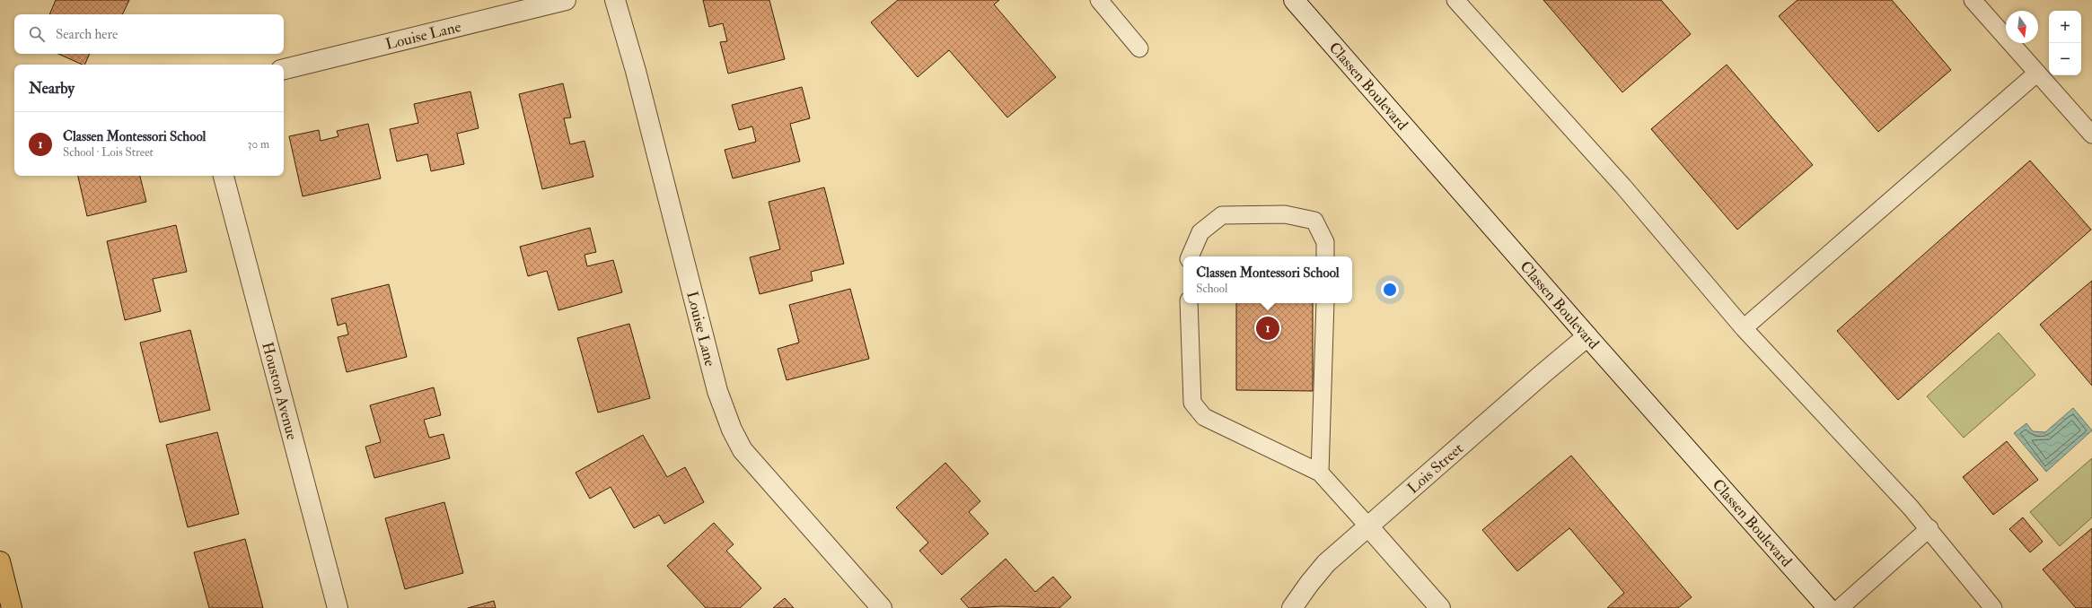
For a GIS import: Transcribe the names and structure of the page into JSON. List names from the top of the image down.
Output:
{
  "streets": {
    "street": [
      "Louise Lane",
      "Classen Boulevard",
      "Houston Avenue",
      "Lois Street"
    ]
  },
  "crossings": [
    ["Classen Boulevard", "Lois Street"]
  ],
  "north": "bottom",
  "page": {
    "map_buttons": ["+", "−"],
    "search": "Search here",
    "heading": "Nearby",
    "list": [
      {
        "mark": "1",
        "name": "Classen Montessori School",
        "note": "School · Lois Street",
        "value": "30 m"
      }
    ],
    "popup": ["Classen Montessori School", "School"],
    "pins": "1"
  }
}
